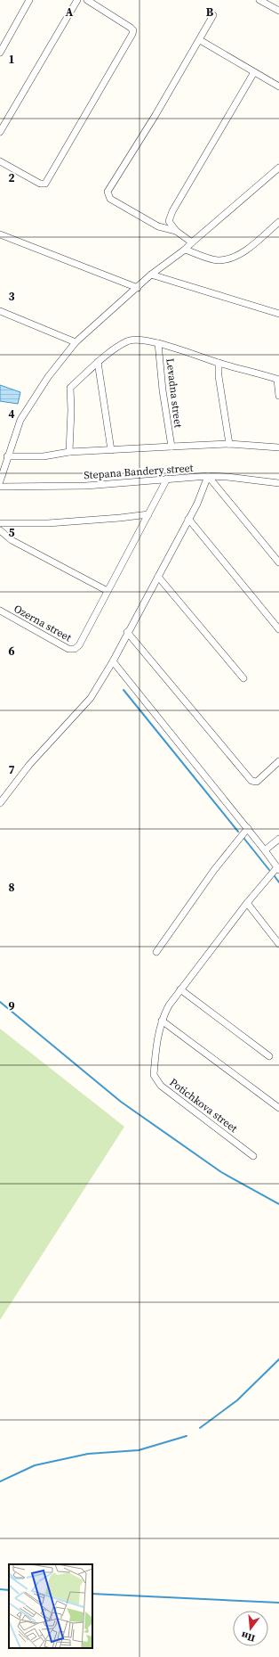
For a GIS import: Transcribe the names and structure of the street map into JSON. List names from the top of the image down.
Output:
{
  "streets": {
    "street": [
      "Levadna street",
      "Stepana Bandery street",
      "Ozerna street",
      "Potichkova street"
    ]
  },
  "crossings": [
    ["Stepana Bandery street", "Ozerna street"]
  ],
  "north": "bottom",
  "grid": {
    "columns": ["A", "B"],
    "rows": [
      "1",
      "2",
      "3",
      "4",
      "5",
      "6",
      "7",
      "8",
      "9"
    ]
  }
}
